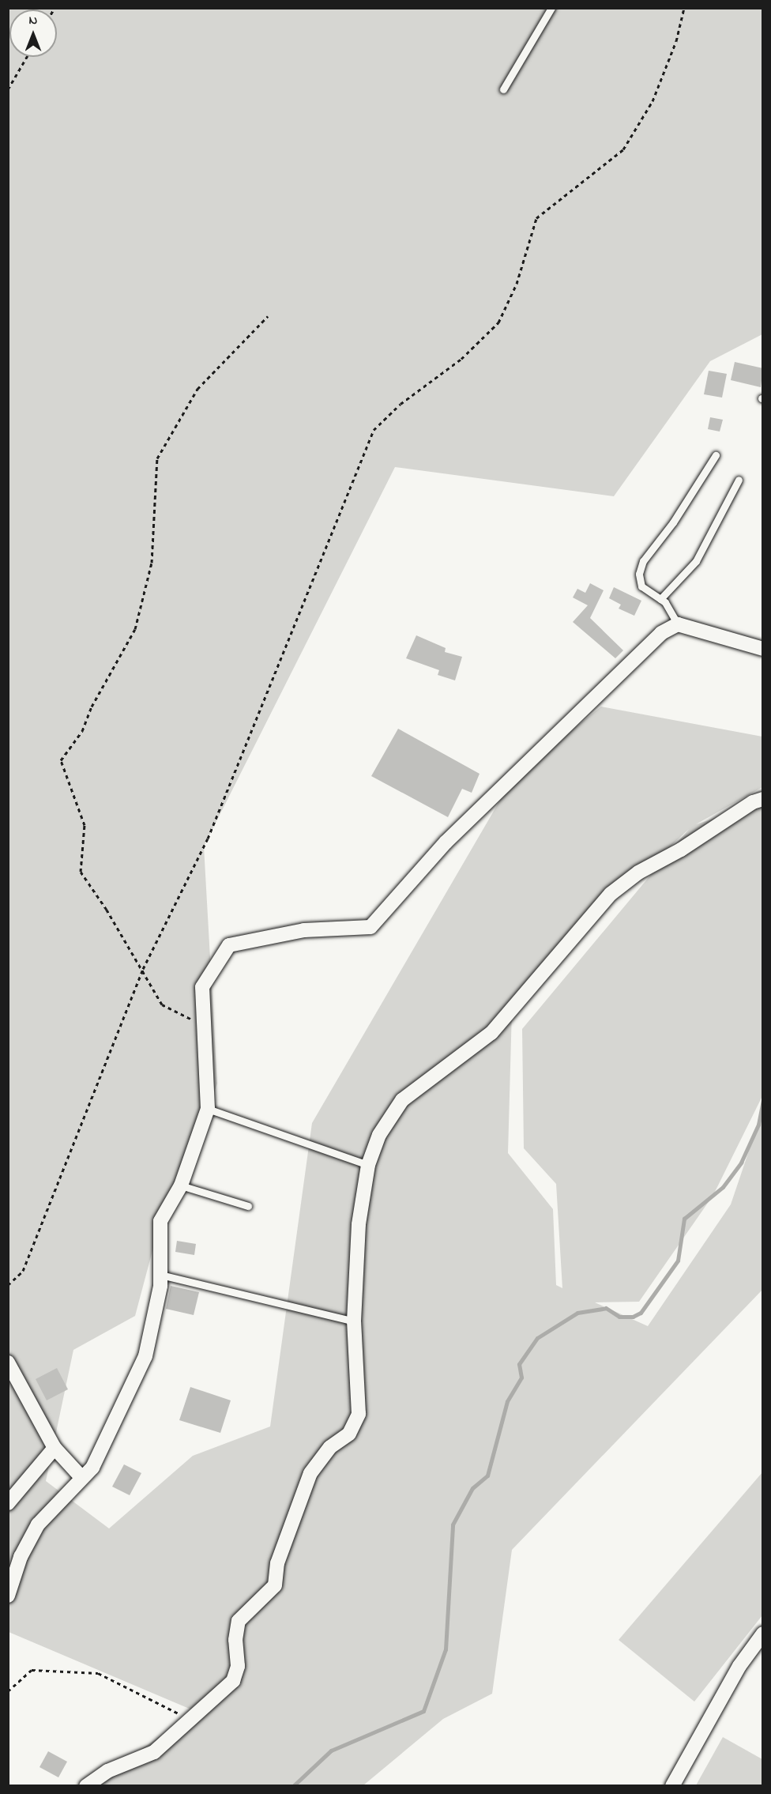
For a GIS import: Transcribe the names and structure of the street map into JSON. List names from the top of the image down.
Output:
{
  "north": "top"
}
